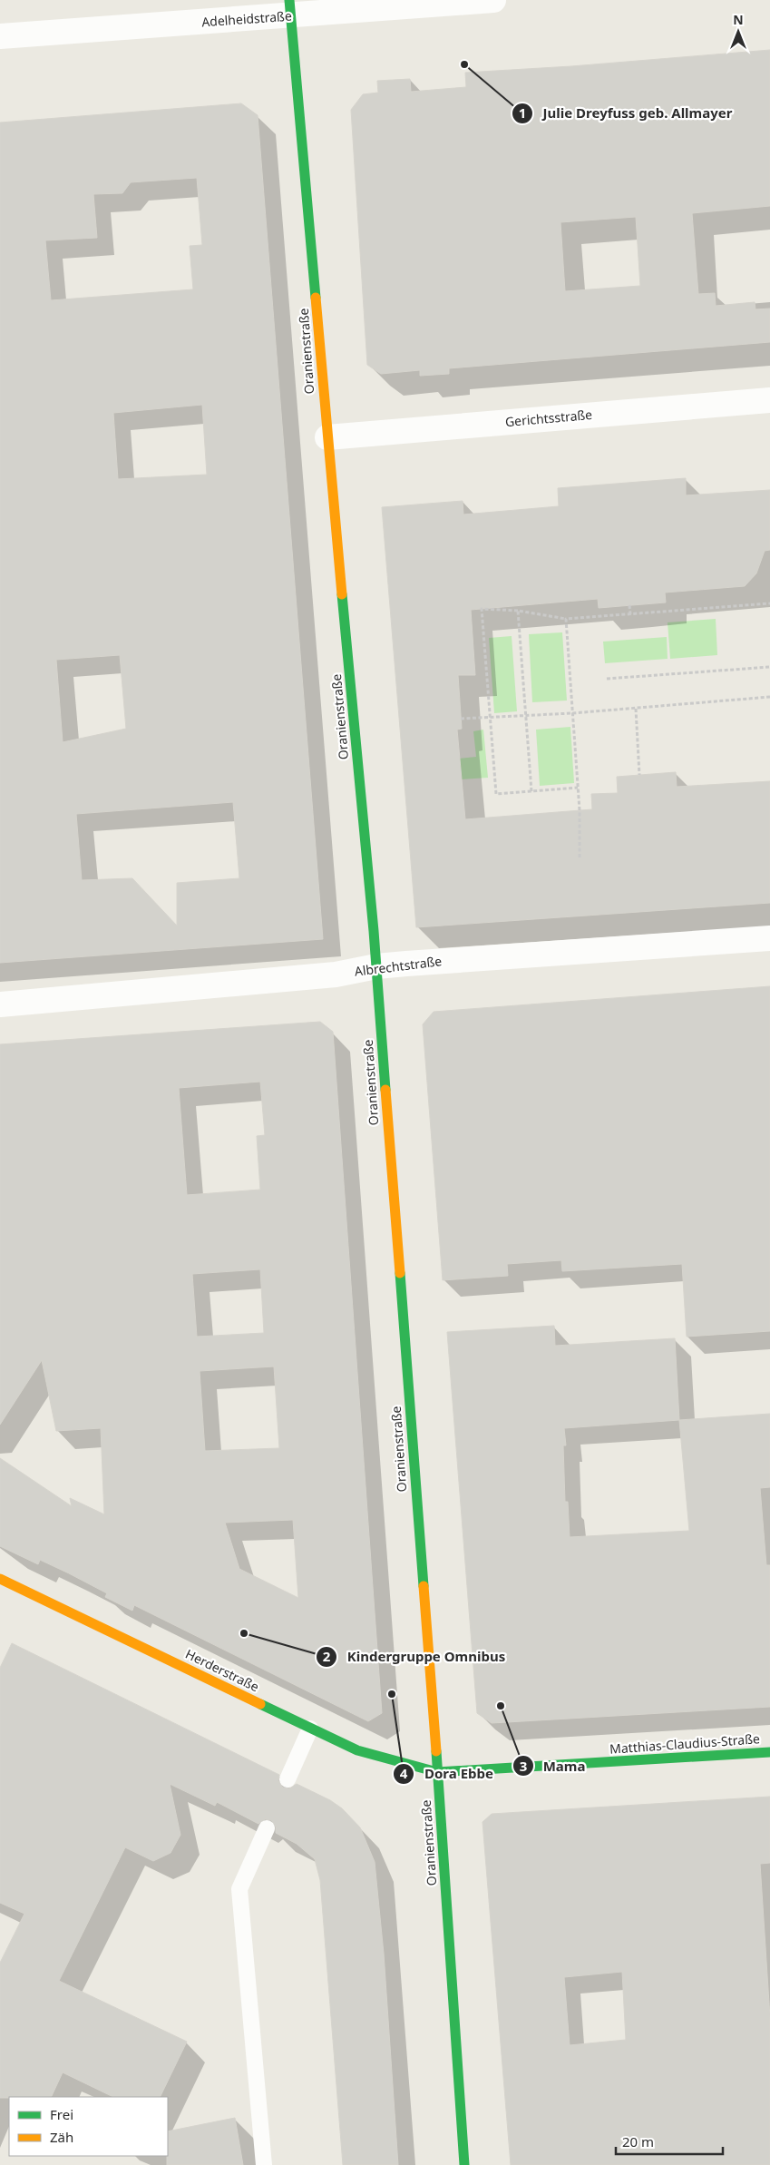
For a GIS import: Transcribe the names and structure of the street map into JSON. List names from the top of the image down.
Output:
{
  "streets": {
    "street": [
      "Adelheidstraße",
      "Oranienstraße",
      "Gerichtsstraße",
      "Albrechtstraße",
      "Herderstraße",
      "Matthias-Claudius-Straße"
    ]
  },
  "crossings": [
    ["Adelheidstraße", "Oranienstraße"],
    ["Oranienstraße", "Gerichtsstraße"],
    ["Oranienstraße", "Albrechtstraße"],
    ["Oranienstraße", "Herderstraße"],
    ["Oranienstraße", "Matthias-Claudius-Straße"],
    ["Herderstraße", "Matthias-Claudius-Straße"]
  ],
  "places": [
    "Julie Dreyfuss geb. Allmayer",
    "Kindergruppe Omnibus",
    "Dora Ebbe",
    "Mama"
  ],
  "legend": ["Frei", "Zäh"],
  "scale_bar": "20 m",
  "north": "top"
}
